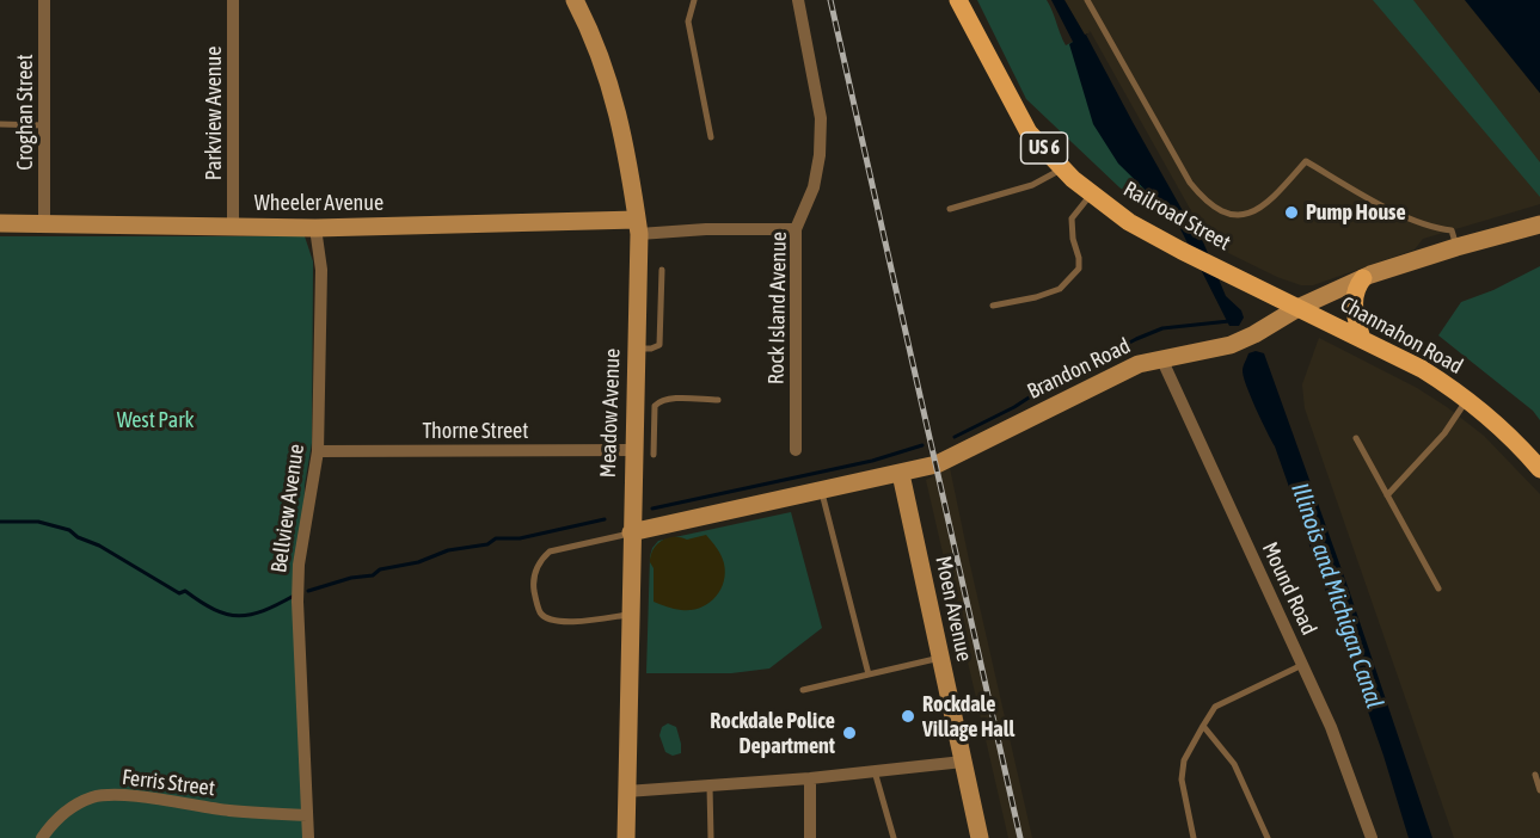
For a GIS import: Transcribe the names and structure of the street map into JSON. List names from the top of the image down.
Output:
{
  "streets": {
    "main road": ["US 6", "Railroad Street", "Channahon Road"],
    "street": [
      "Croghan Street",
      "Parkview Avenue",
      "Wheeler Avenue",
      "Rock Island Avenue",
      "Brandon Road",
      "Meadow Avenue",
      "Thorne Street",
      "Bellview Avenue",
      "Mound Road",
      "Moen Avenue",
      "Ferris Street"
    ]
  },
  "crossings": [
    ["Croghan Street", "Wheeler Avenue"],
    ["Parkview Avenue", "Wheeler Avenue"],
    ["Wheeler Avenue", "Rock Island Avenue"],
    ["Wheeler Avenue", "Meadow Avenue"],
    ["Wheeler Avenue", "Bellview Avenue"],
    ["Railroad Street", "Channahon Road"],
    ["Railroad Street", "Brandon Road"],
    ["Channahon Road", "Brandon Road"],
    ["Brandon Road", "Meadow Avenue"],
    ["Brandon Road", "Mound Road"],
    ["Brandon Road", "Moen Avenue"],
    ["Meadow Avenue", "Thorne Street"],
    ["Thorne Street", "Bellview Avenue"],
    ["Bellview Avenue", "Ferris Street"]
  ],
  "water": ["Illinois and Michigan Canal"],
  "parks": ["West Park"],
  "places": ["Pump House", "Rockdale Village Hall", "Rockdale Police Department"]
}
